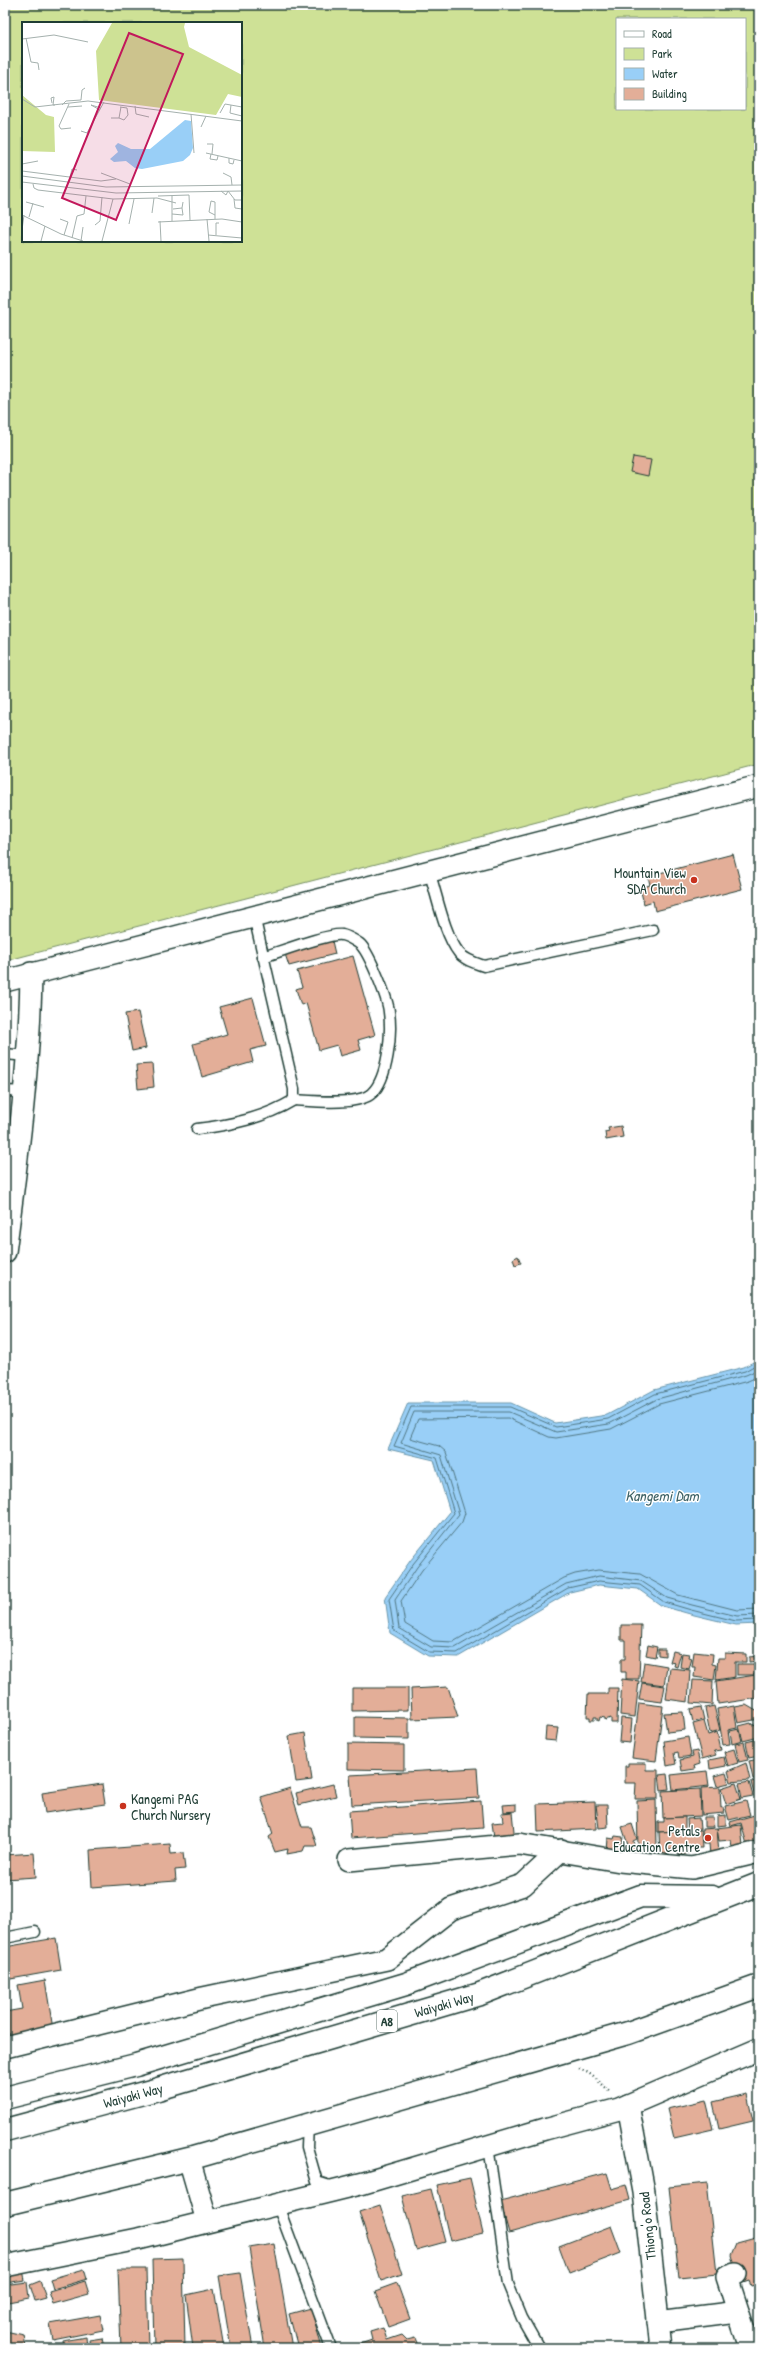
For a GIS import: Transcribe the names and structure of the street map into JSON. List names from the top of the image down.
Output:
{
  "streets": {
    "highway": ["Waiyaki Way", "A8"],
    "street": ["Thiong'o Road"]
  },
  "water": ["Kangemi Dam"],
  "places": ["Mountain View SDA Church", "Kangemi PAG Church Nursery", "Petals Education Centre"],
  "legend": [
    "Road",
    "Park",
    "Water",
    "Building"
  ]
}
